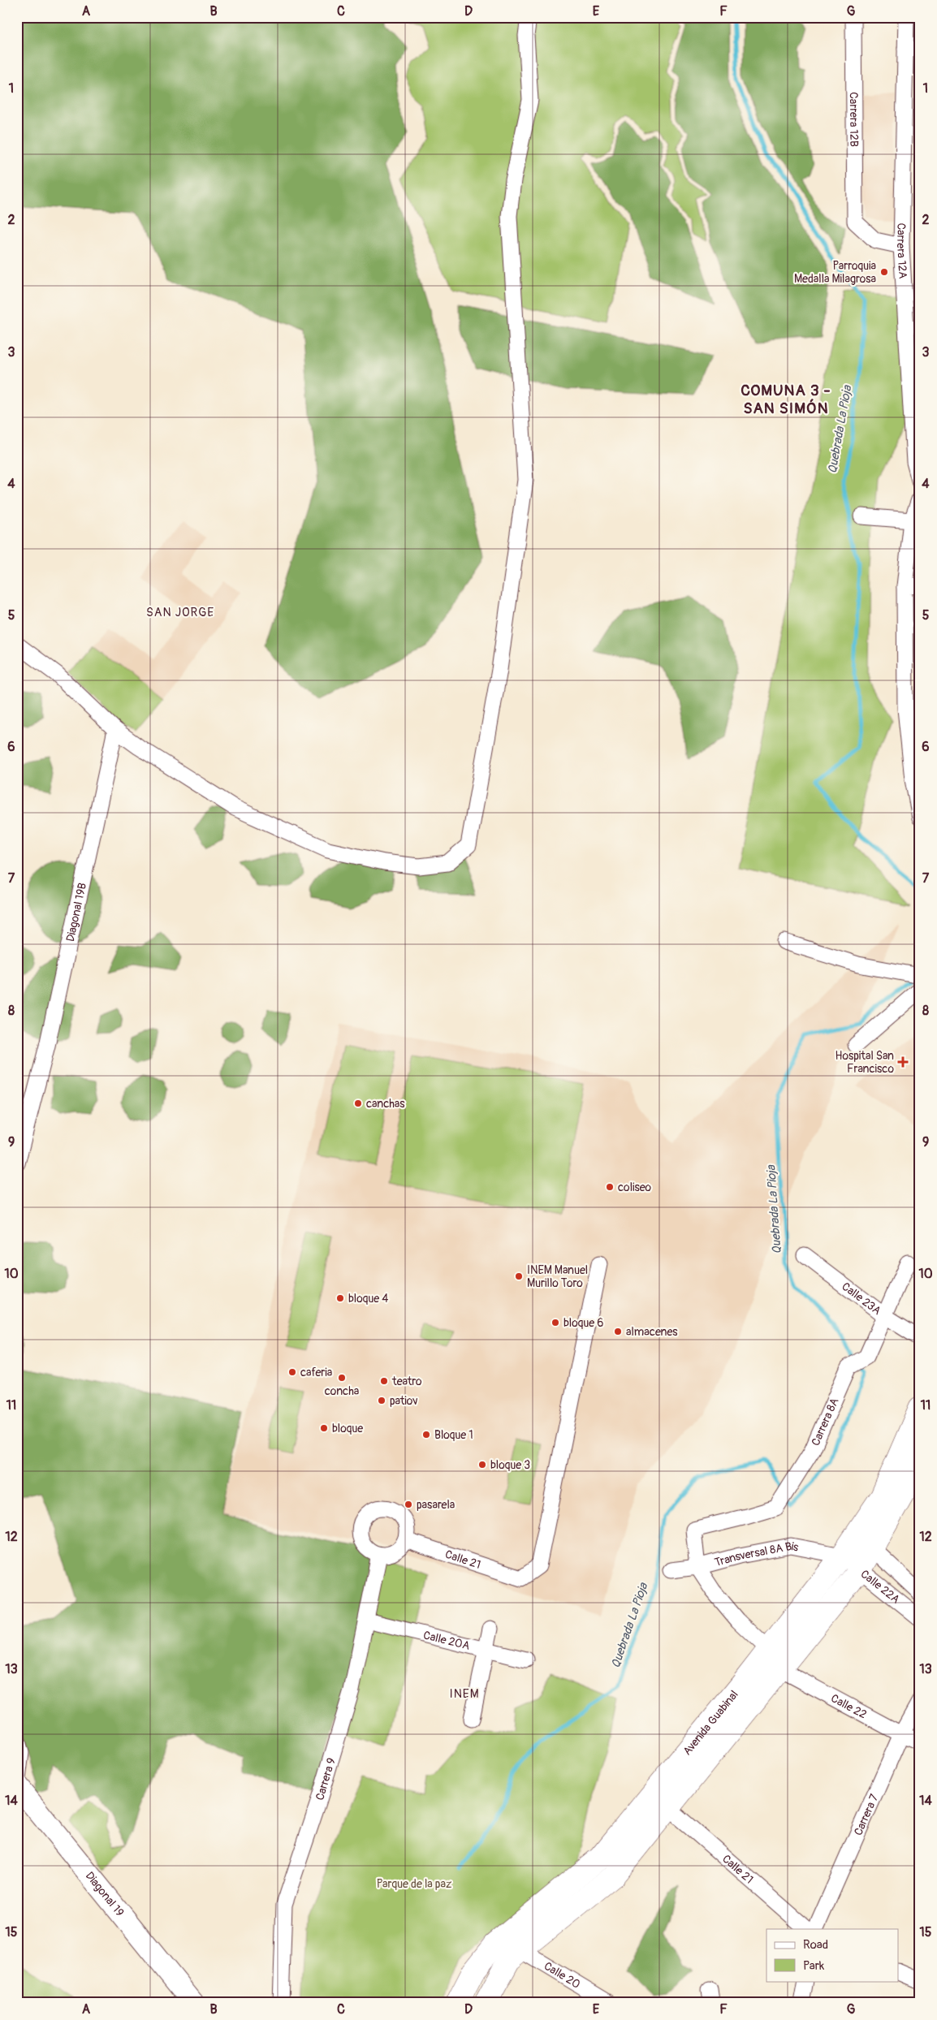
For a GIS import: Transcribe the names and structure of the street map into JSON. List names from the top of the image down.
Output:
{
  "streets": {
    "main road": ["Avenida Guabinal"],
    "street": [
      "Carrera 12B",
      "Carrera 12A",
      "Diagonal 19B",
      "Calle 23A",
      "Carrera 8A",
      "Transversal 8A Bis",
      "Calle 21",
      "Calle 22A",
      "Calle 20A",
      "Calle 22",
      "Carrera 9",
      "Carrera 7",
      "Diagonal 19",
      "Calle 20"
    ]
  },
  "crossings": [
    ["Carrera 12B", "Carrera 12A"],
    ["Calle 23A", "Carrera 8A"],
    ["Carrera 8A", "Transversal 8A Bis"],
    ["Transversal 8A Bis", "Calle 22A"],
    ["Transversal 8A Bis", "Avenida Guabinal"],
    ["Calle 21", "Avenida Guabinal"],
    ["Calle 21", "Carrera 9"],
    ["Calle 22A", "Avenida Guabinal"],
    ["Calle 20A", "Carrera 9"],
    ["Calle 22", "Avenida Guabinal"],
    ["Calle 22", "Carrera 7"],
    ["Avenida Guabinal", "Calle 20"]
  ],
  "districts": ["COMUNA 3 - SAN SIMÓN", "SAN JORGE", "INEM"],
  "water": ["Quebrada La Pioja"],
  "parks": ["Parque de la paz"],
  "places": {
    "other": [
      "Parroquia Medalla Milagrosa",
      "canchas",
      "coliseo",
      "INEM Manuel Murillo Toro",
      "bloque 4",
      "bloque 6",
      "almacenes",
      "caferia",
      "concha",
      "teatro",
      "patiov",
      "bloque",
      "Bloque 1",
      "bloque 3",
      "pasarela"
    ],
    "health": ["Hospital San Francisco"]
  },
  "legend": ["Road", "Park"],
  "grid": {
    "columns": [
      "A",
      "B",
      "C",
      "D",
      "E",
      "F",
      "G"
    ],
    "rows": [
      "1",
      "2",
      "3",
      "4",
      "5",
      "6",
      "7",
      "8",
      "9",
      "10",
      "11",
      "12",
      "13",
      "14",
      "15"
    ]
  }
}
